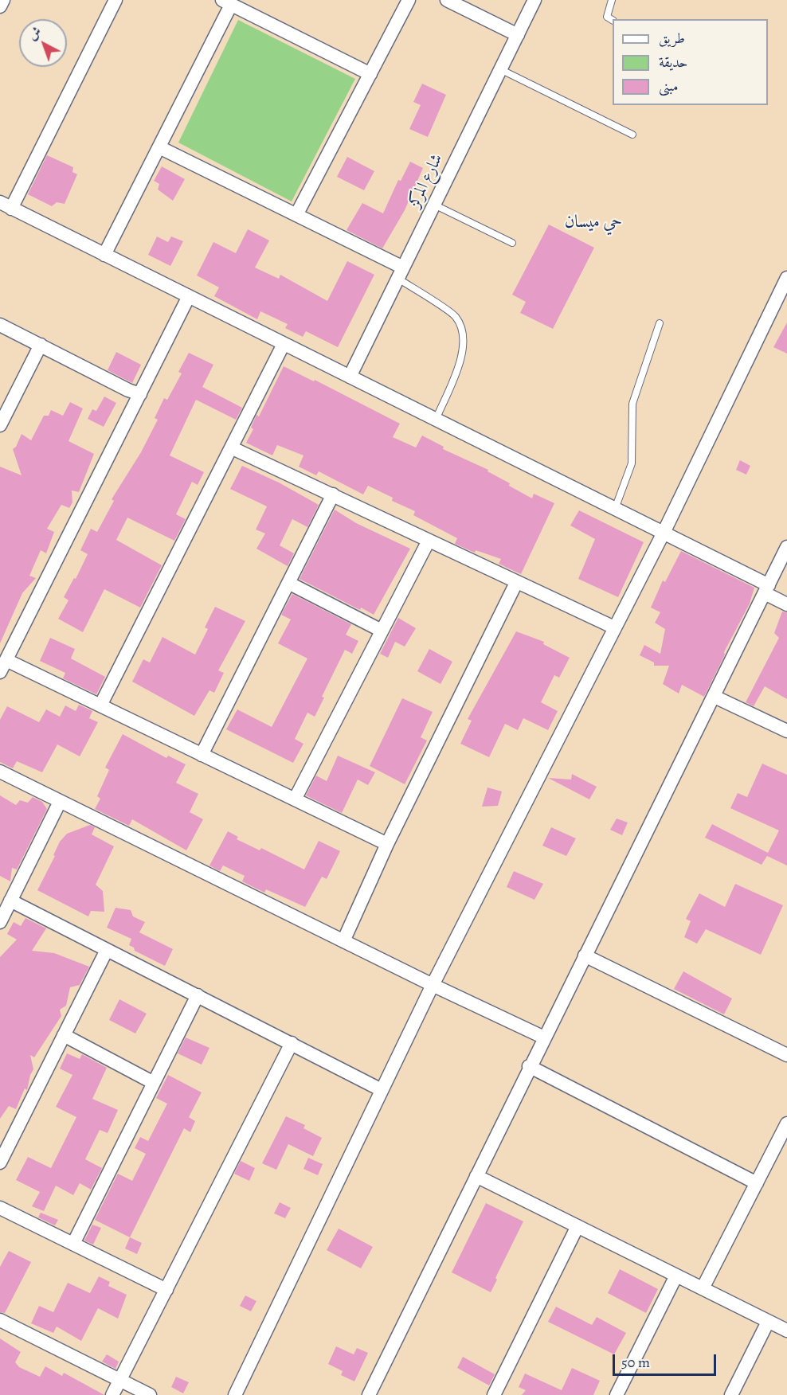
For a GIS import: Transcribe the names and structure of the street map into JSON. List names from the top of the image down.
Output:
{
  "streets": {
    "street": ["شارع المركز"]
  },
  "districts": ["حي ميسان"],
  "legend": ["طريق", "حديقة", "مبنى"],
  "scale_bar": "50 m",
  "north": "top left"
}
